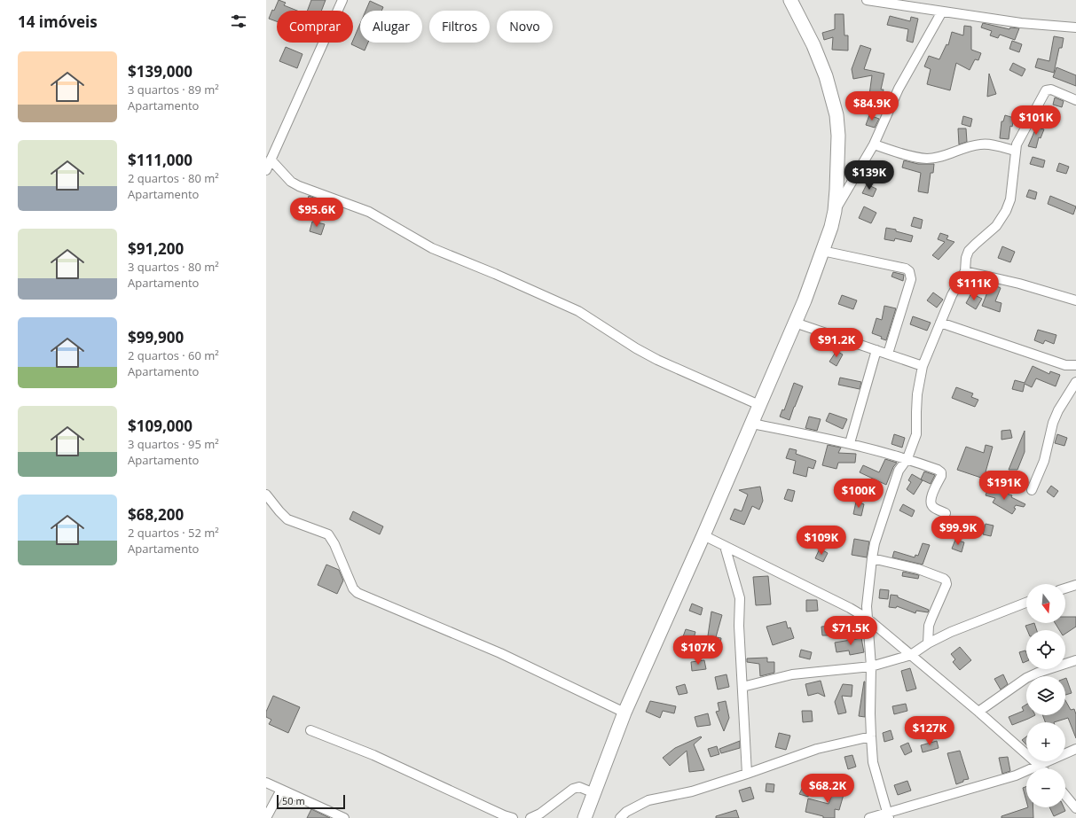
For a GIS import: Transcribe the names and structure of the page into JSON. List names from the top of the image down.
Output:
{
  "scale_bar": "50 m",
  "north": "bottom",
  "page": {
    "heading": "14 imóveis",
    "chip": [
      "Comprar",
      "Alugar",
      "Filtros",
      "Novo"
    ],
    "list": [
      {
        "name": "$139,000",
        "note": "3 quartos · 89 m² · Apartamento"
      },
      {
        "name": "$111,000",
        "note": "2 quartos · 80 m² · Apartamento"
      },
      {
        "name": "$91,200",
        "note": "3 quartos · 80 m² · Apartamento"
      },
      {
        "name": "$99,900",
        "note": "2 quartos · 60 m² · Apartamento"
      },
      {
        "name": "$109,000",
        "note": "3 quartos · 95 m² · Apartamento"
      },
      {
        "name": "$68,200",
        "note": "2 quartos · 52 m² · Apartamento"
      }
    ],
    "price": [
      "$84.9K",
      "$101K",
      "$139K",
      "$95.6K",
      "$111K",
      "$91.2K",
      "$191K",
      "$100K",
      "$99.9K",
      "$109K",
      "$71.5K",
      "$107K",
      "$127K",
      "$68.2K"
    ],
    "map_buttons": ["+", "−"],
    "scale": "50 m"
  }
}
